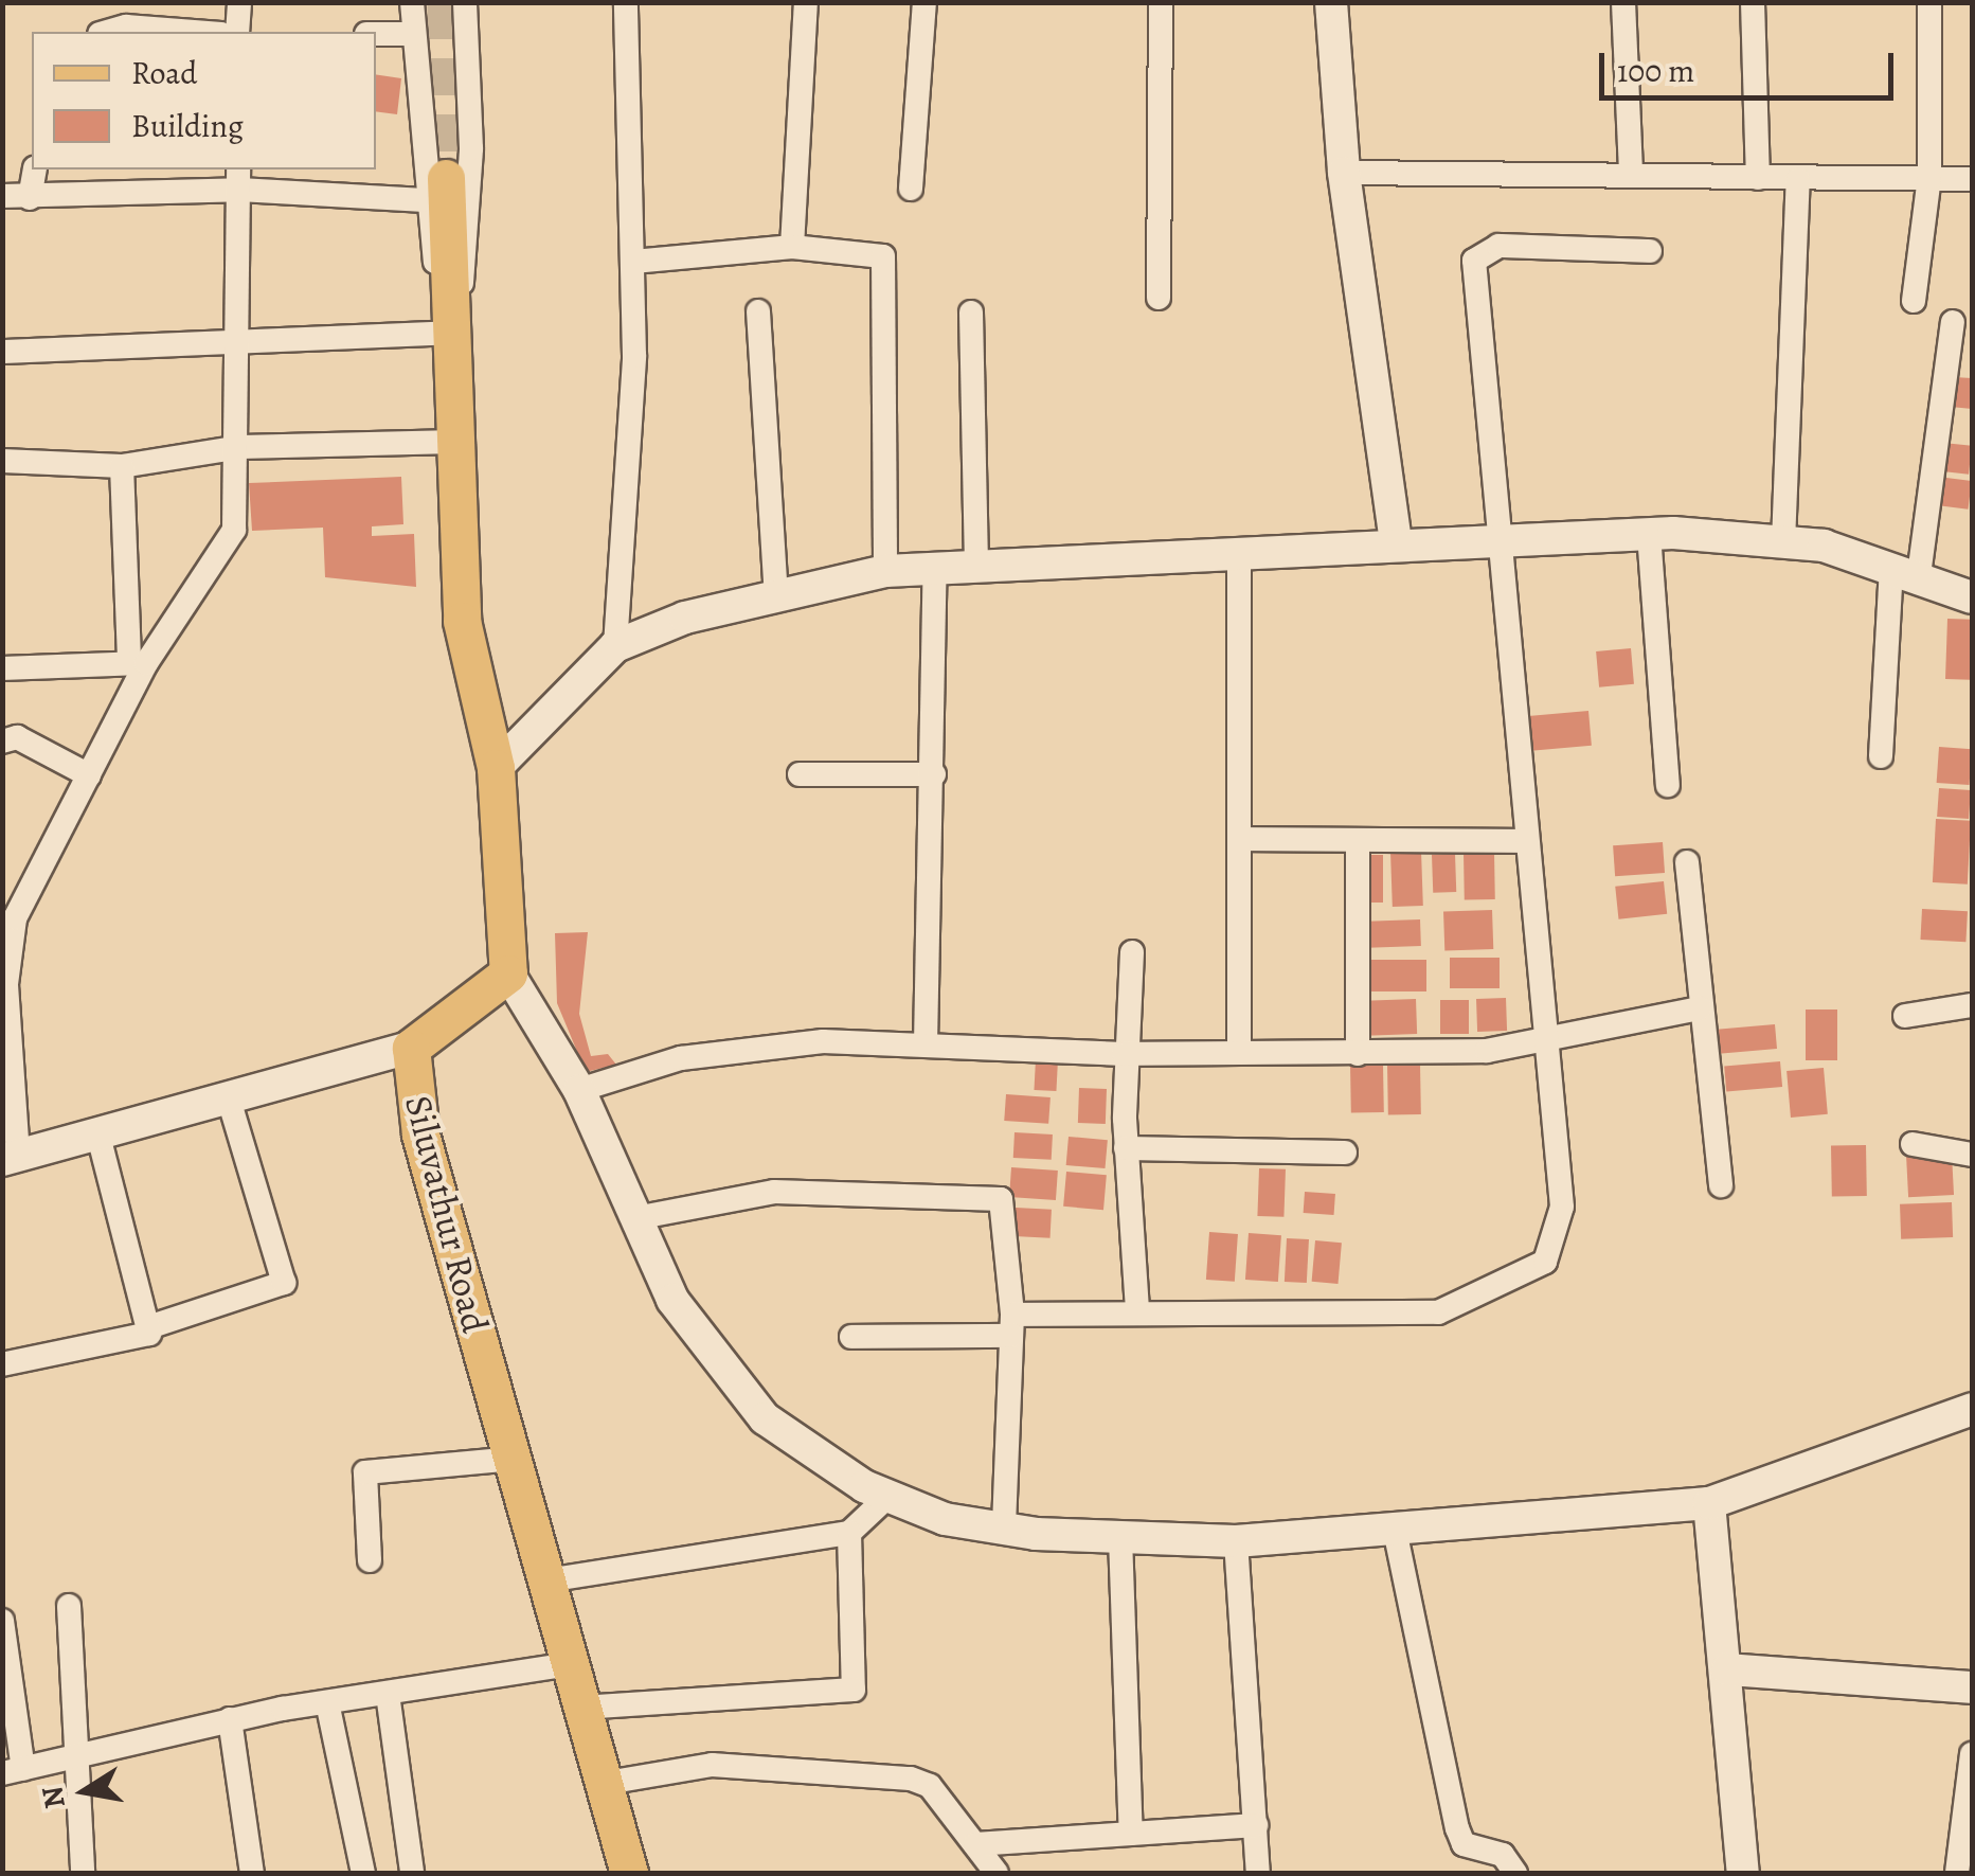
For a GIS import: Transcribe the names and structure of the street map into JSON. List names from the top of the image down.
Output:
{
  "streets": {
    "main road": ["Siluvathur Road"]
  },
  "legend": ["Road", "Building"],
  "scale_bar": "100 m",
  "north": "left"
}
